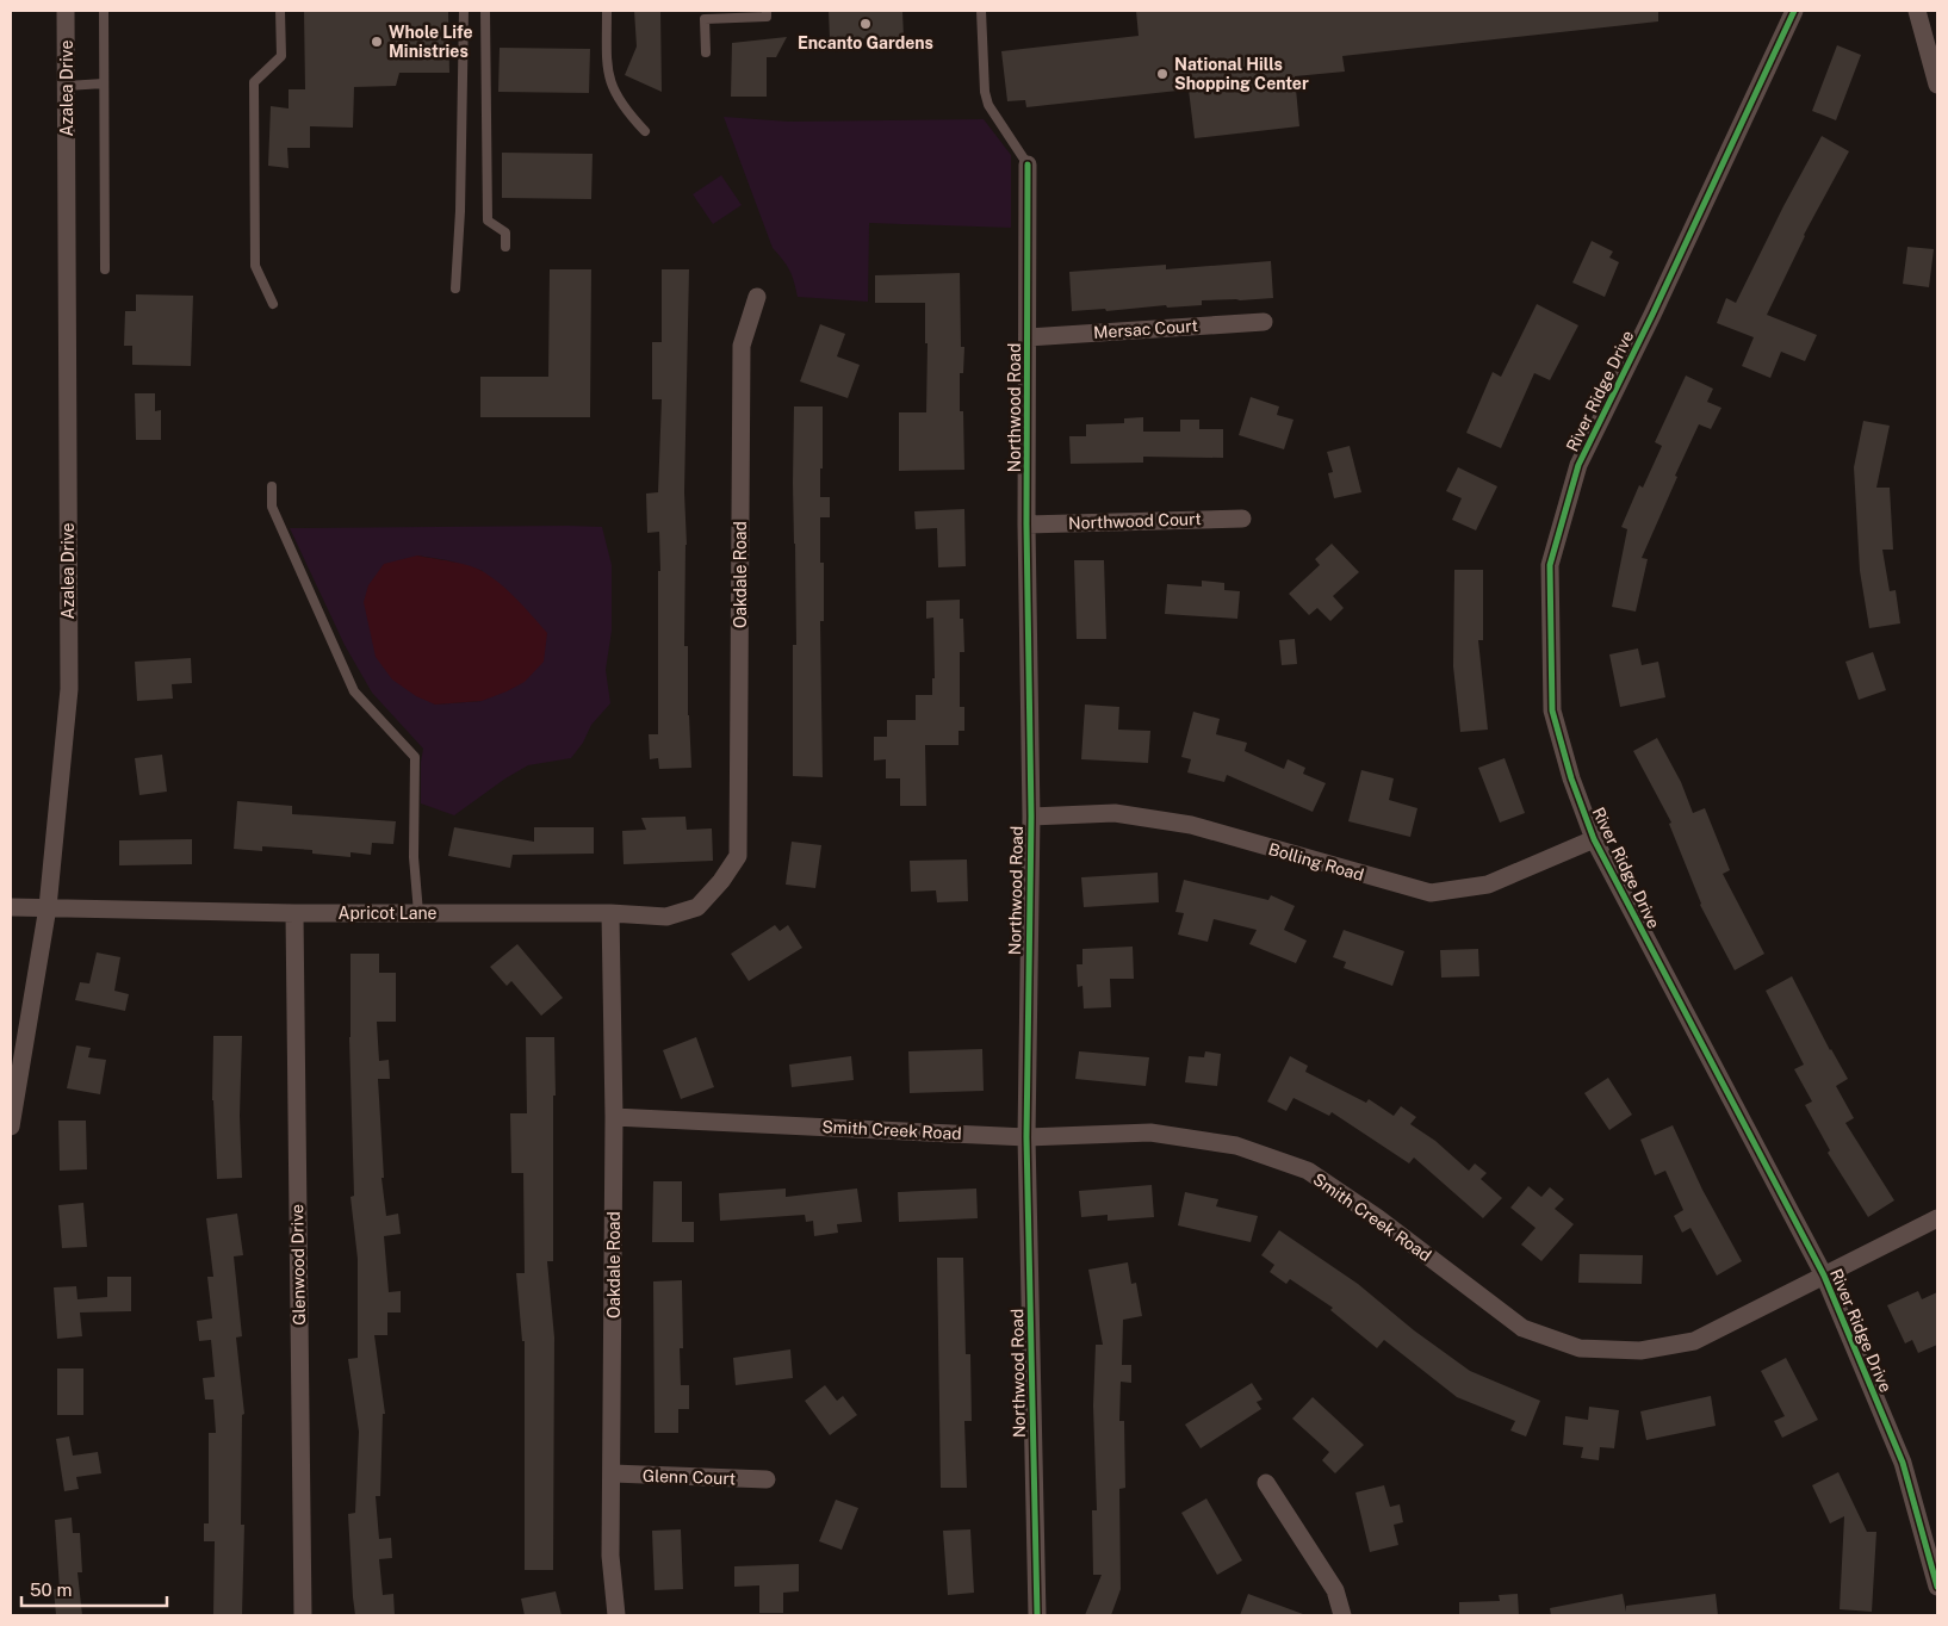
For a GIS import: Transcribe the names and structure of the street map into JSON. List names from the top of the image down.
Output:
{
  "streets": {
    "street": [
      "Azalea Drive",
      "Mersac Court",
      "River Ridge Drive",
      "Northwood Road",
      "Northwood Court",
      "Oakdale Road",
      "Bolling Road",
      "Apricot Lane",
      "Smith Creek Road",
      "Glenwood Drive",
      "Glenn Court"
    ]
  },
  "crossings": [
    ["Azalea Drive", "Apricot Lane"],
    ["Mersac Court", "Northwood Road"],
    ["River Ridge Drive", "Bolling Road"],
    ["River Ridge Drive", "Smith Creek Road"],
    ["Northwood Road", "Northwood Court"],
    ["Northwood Road", "Bolling Road"],
    ["Northwood Road", "Smith Creek Road"],
    ["Oakdale Road", "Apricot Lane"],
    ["Oakdale Road", "Smith Creek Road"],
    ["Oakdale Road", "Glenn Court"],
    ["Apricot Lane", "Glenwood Drive"]
  ],
  "places": ["Encanto Gardens", "Whole Life Ministries", "National Hills Shopping Center"],
  "scale_bar": "50 m"
}
